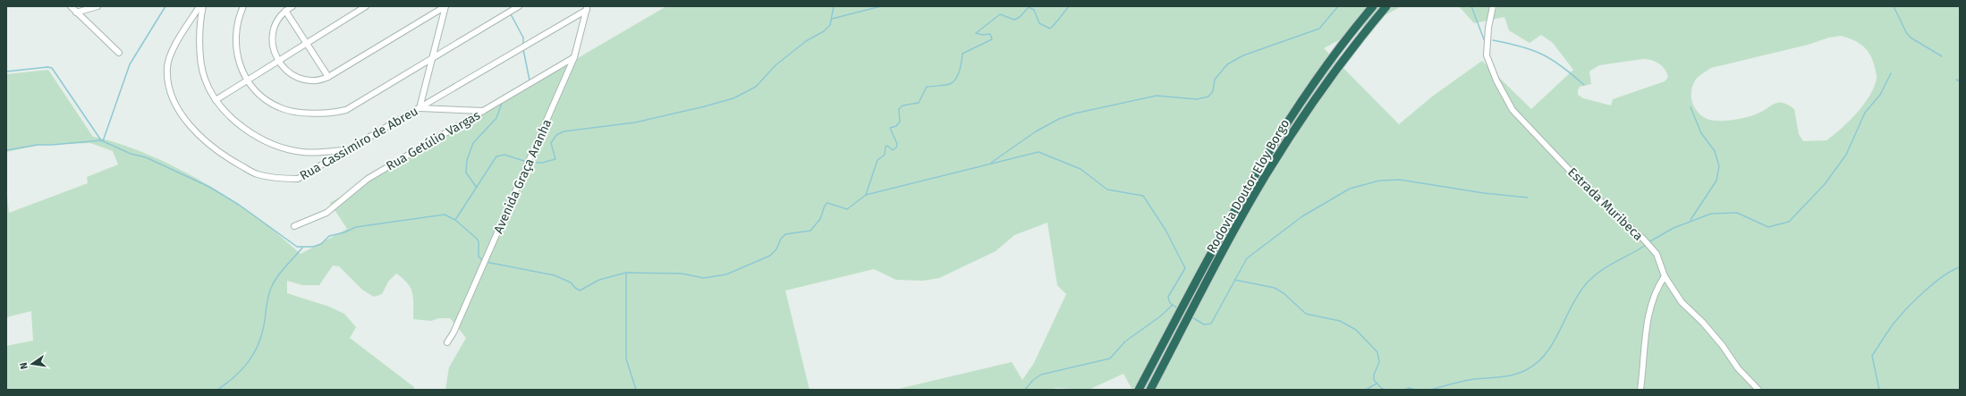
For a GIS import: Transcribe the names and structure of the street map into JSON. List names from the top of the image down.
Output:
{
  "streets": {
    "highway": ["Rodovia Doutor Eloy Borgo"],
    "street": [
      "Rua Getúlio Vargas",
      "Rua Cassimiro de Abreu",
      "Avenida Graça Aranha",
      "Estrada Muribeca"
    ]
  },
  "crossings": [
    ["Rua Getúlio Vargas", "Avenida Graça Aranha"],
    ["Rua Cassimiro de Abreu", "Avenida Graça Aranha"]
  ],
  "north": "left"
}
